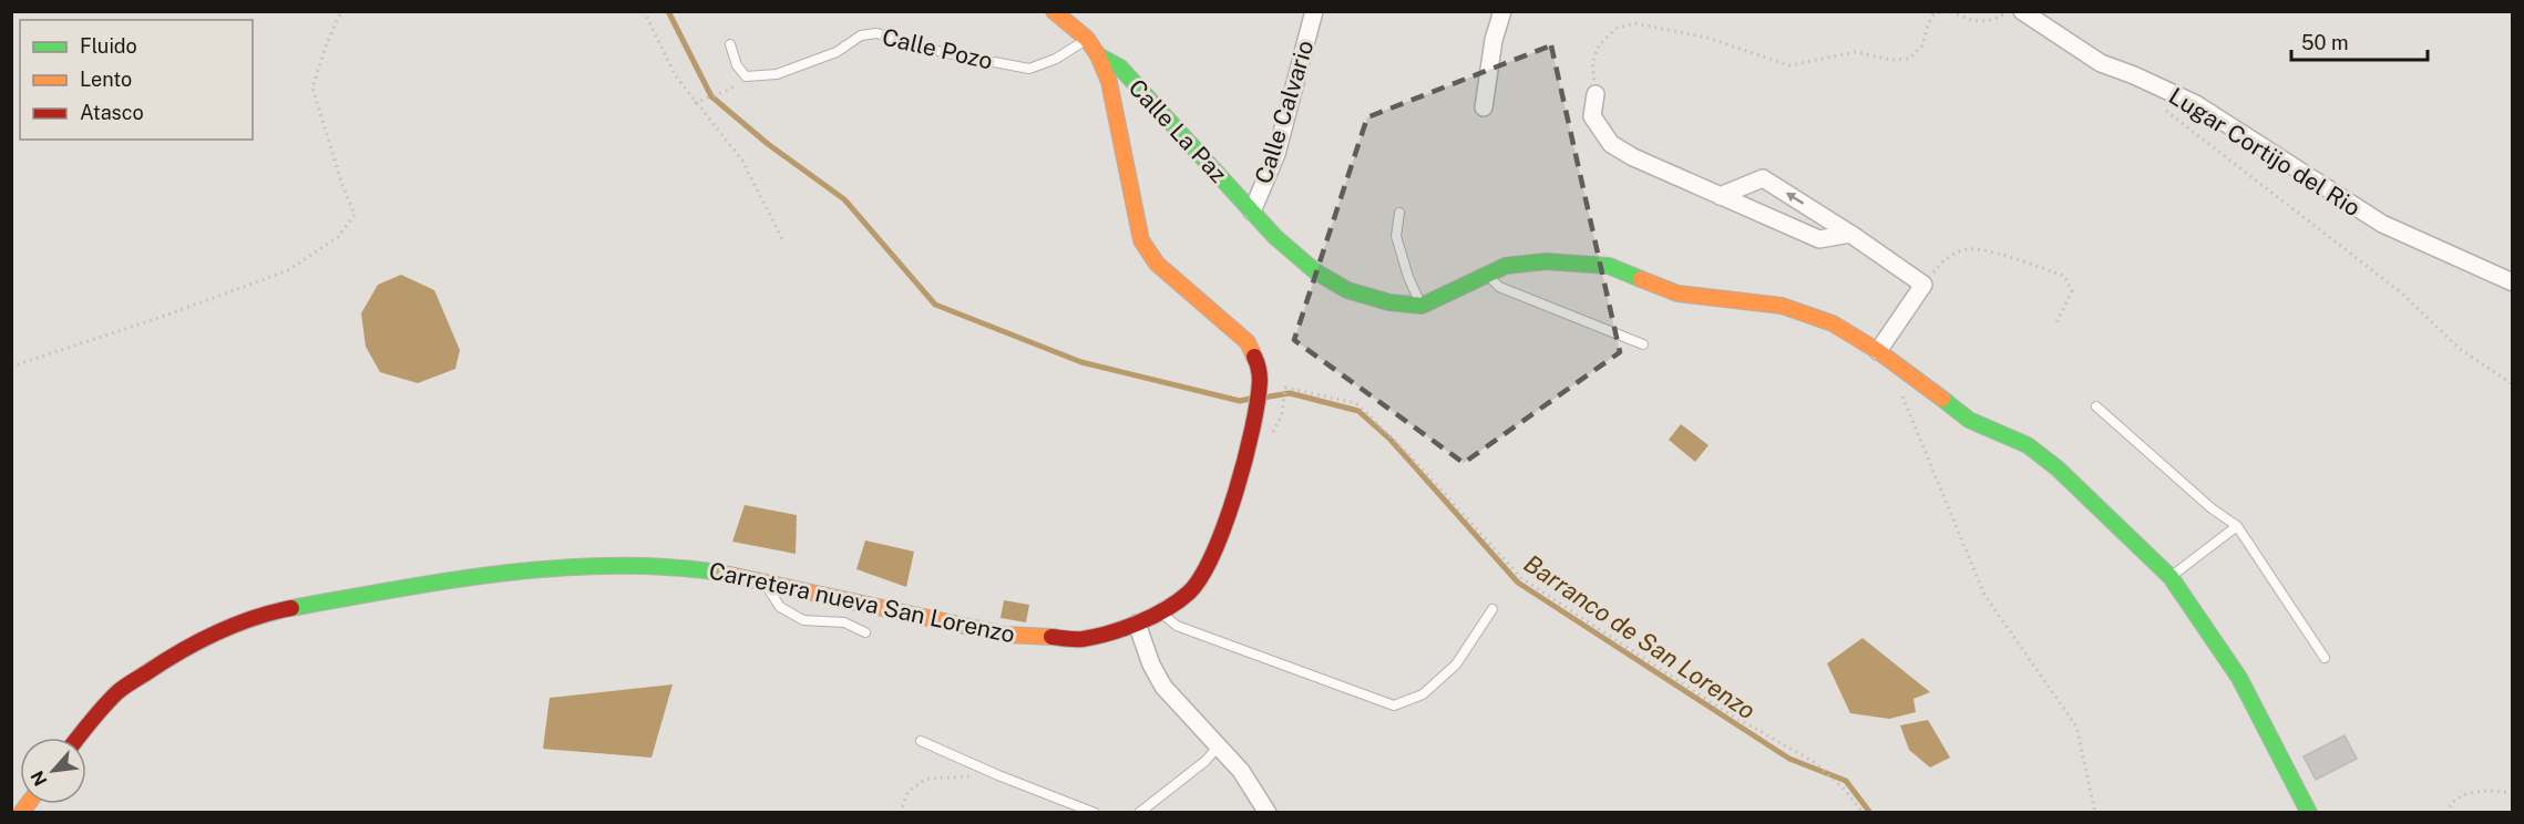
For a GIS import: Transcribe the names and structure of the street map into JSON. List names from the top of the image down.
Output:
{
  "streets": {
    "street": [
      "Calle Calvario",
      "Calle La Paz",
      "Lugar Cortijo del Rio",
      "Carretera nueva San Lorenzo"
    ],
    "lane": ["Calle Pozo"]
  },
  "crossings": [
    ["Calle Pozo", "Carretera nueva San Lorenzo"],
    ["Calle Calvario", "Calle La Paz"],
    ["Calle La Paz", "Carretera nueva San Lorenzo"]
  ],
  "water": ["Barranco de San Lorenzo"],
  "legend": ["Fluido", "Lento", "Atasco"],
  "scale_bar": "50 m",
  "north": "bottom left"
}
